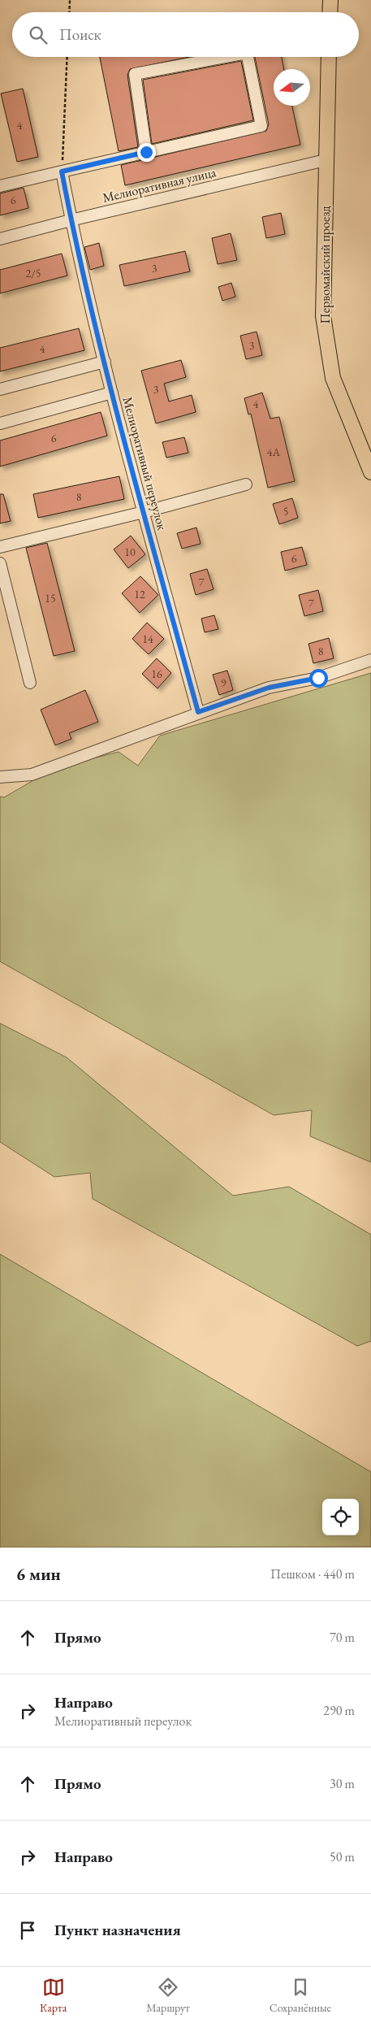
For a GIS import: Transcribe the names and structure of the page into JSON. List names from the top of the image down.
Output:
{
  "streets": {
    "main road": ["Первомайский проезд"],
    "street": ["Мелиоративная улица", "Мелиоративный переулок"]
  },
  "crossings": [
    ["Мелиоративная улица", "Первомайский проезд"],
    ["Мелиоративная улица", "Мелиоративный переулок"]
  ],
  "house_numbers": [
    "4",
    "6",
    "3",
    "2/5",
    "3",
    "4",
    "3",
    "4",
    "6",
    "4А",
    "8",
    "5",
    "10",
    "6",
    "7",
    "12",
    "15",
    "7",
    "14",
    "8",
    "16",
    "9"
  ],
  "north": "left",
  "page": {
    "search": "Поиск",
    "heading": ["6 мин", "Пешком · 440 m"],
    "list": [
      ["Прямо", "70 m"],
      ["Направо", "Мелиоративный переулок", "290 m"],
      ["Прямо", "30 m"],
      ["Направо", "50 m"],
      "Пункт назначения"
    ],
    "nav": ["Карта", "Маршрут", "Сохранённые"]
  }
}
